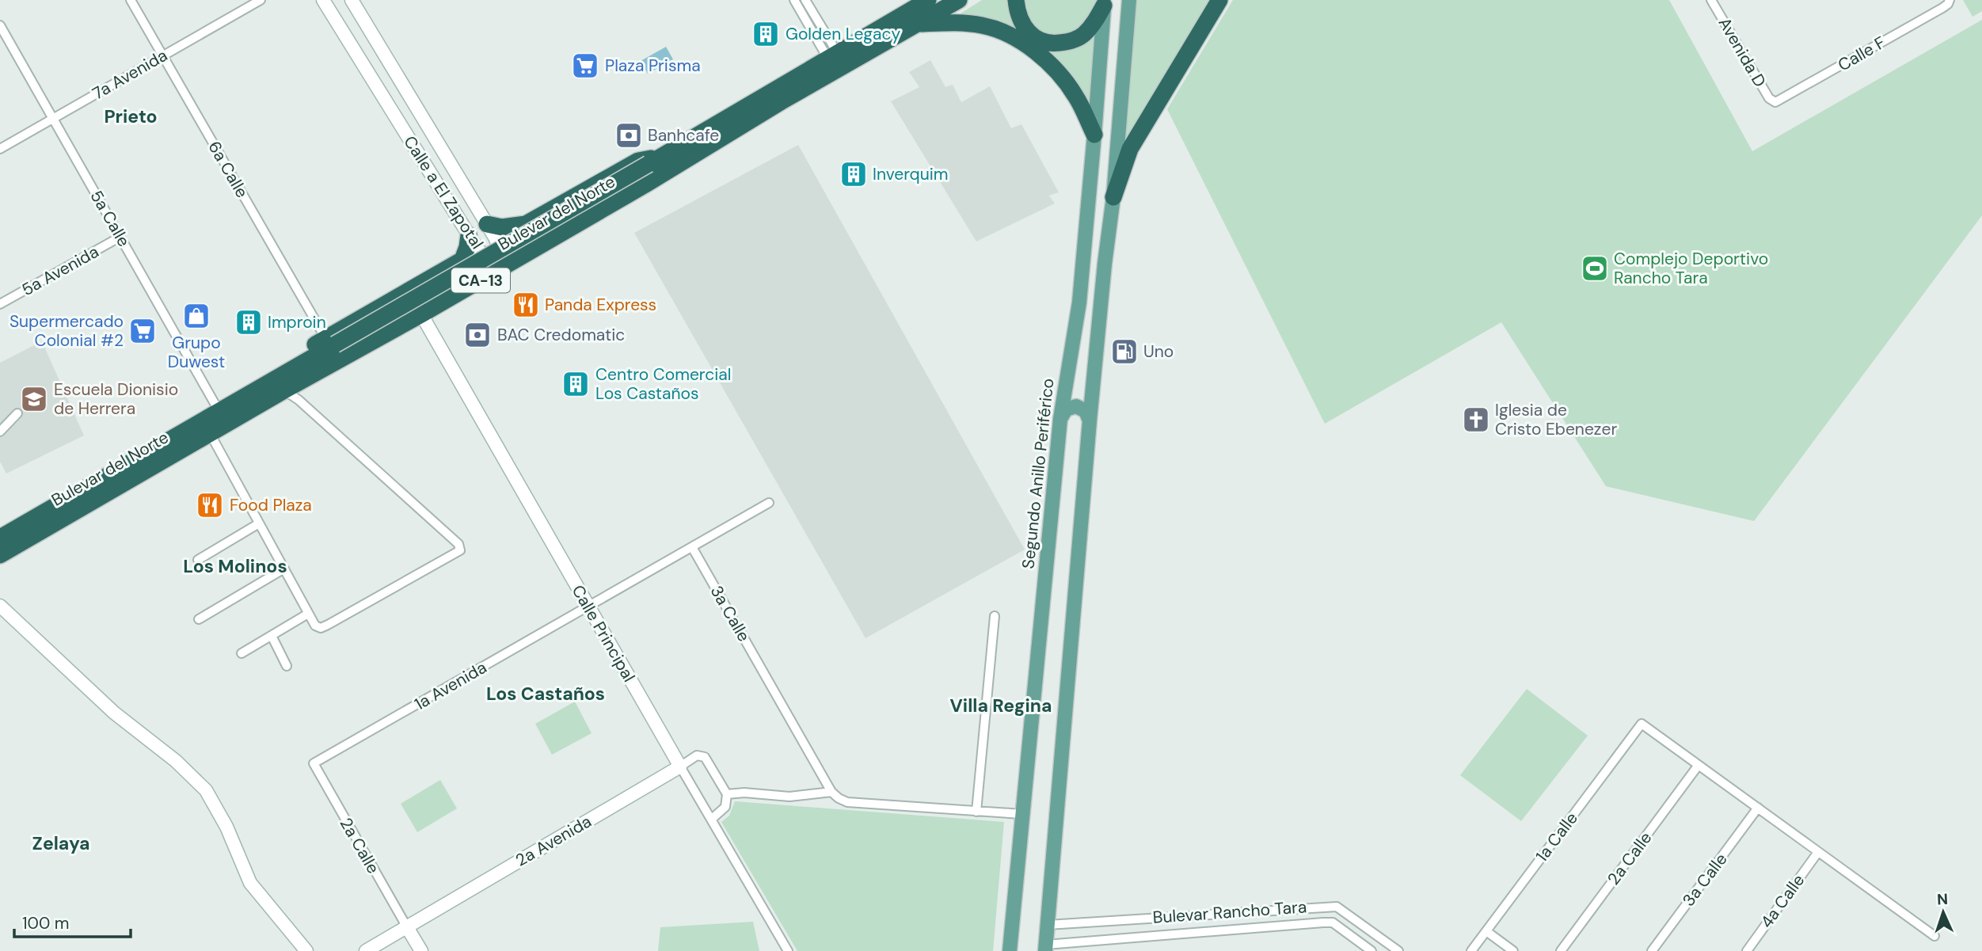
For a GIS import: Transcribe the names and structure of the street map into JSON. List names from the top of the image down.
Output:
{
  "streets": {
    "highway": ["Bulevar del Norte", "CA-13"],
    "main road": ["Segundo Anillo Periférico"],
    "street": [
      "Avenida D",
      "Calle F",
      "7a Avenida",
      "6a Calle",
      "Calle a El Zapotal",
      "5a Calle",
      "5a Avenida",
      "3a Calle",
      "Calle Principal",
      "1a Avenida",
      "1a Calle",
      "2a Avenida",
      "2a Calle",
      "4a Calle",
      "Bulevar Rancho Tara"
    ]
  },
  "crossings": [
    ["Avenida D", "Calle F"],
    ["7a Avenida", "6a Calle"],
    ["7a Avenida", "5a Calle"],
    ["6a Calle", "Bulevar del Norte"],
    ["Bulevar del Norte", "5a Calle"],
    ["Bulevar del Norte", "Calle Principal"],
    ["5a Calle", "5a Avenida"],
    ["3a Calle", "1a Avenida"],
    ["Calle Principal", "1a Avenida"],
    ["Calle Principal", "2a Avenida"],
    ["1a Avenida", "2a Calle"],
    ["1a Calle", "2a Calle"],
    ["2a Avenida", "2a Calle"]
  ],
  "districts": [
    "Prieto",
    "Los Molinos",
    "Los Castaños",
    "Villa Regina",
    "Zelaya"
  ],
  "places": {
    "building": [
      "Golden Legacy",
      "Inverquim",
      "Improin",
      "Centro Comercial Los Castaños"
    ],
    "supermarket": ["Plaza Prisma", "Supermercado Colonial #2"],
    "bank": ["Banhcafe", "BAC Credomatic"],
    "sports": ["Complejo Deportivo Rancho Tara"],
    "restaurant": ["Panda Express", "Food Plaza"],
    "shop": ["Grupo Duwest"],
    "fuel station": ["Uno"],
    "school or university": ["Escuela Dionisio de Herrera"],
    "church": ["Iglesia de Cristo Ebenezer"]
  },
  "scale_bar": "100 m",
  "north": "top"
}
